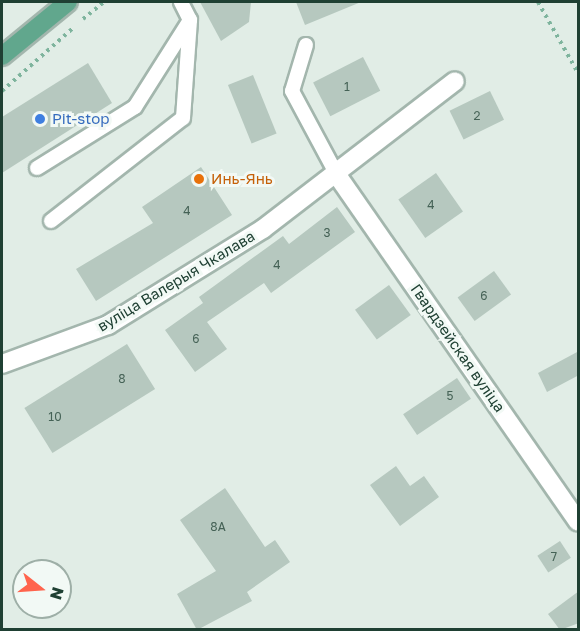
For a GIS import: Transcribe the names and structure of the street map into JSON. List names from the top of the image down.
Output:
{
  "streets": {
    "street": ["вуліца Валерыя Чкалава", "Гвардзейская вуліца"]
  },
  "crossings": [
    ["вуліца Валерыя Чкалава", "Гвардзейская вуліца"]
  ],
  "places": ["Pit-stop", "Инь-Янь"],
  "house_numbers": [
    "1",
    "2",
    "4",
    "4",
    "3",
    "4",
    "6",
    "6",
    "8",
    "5",
    "10",
    "8А",
    "7"
  ],
  "north": "right"
}
